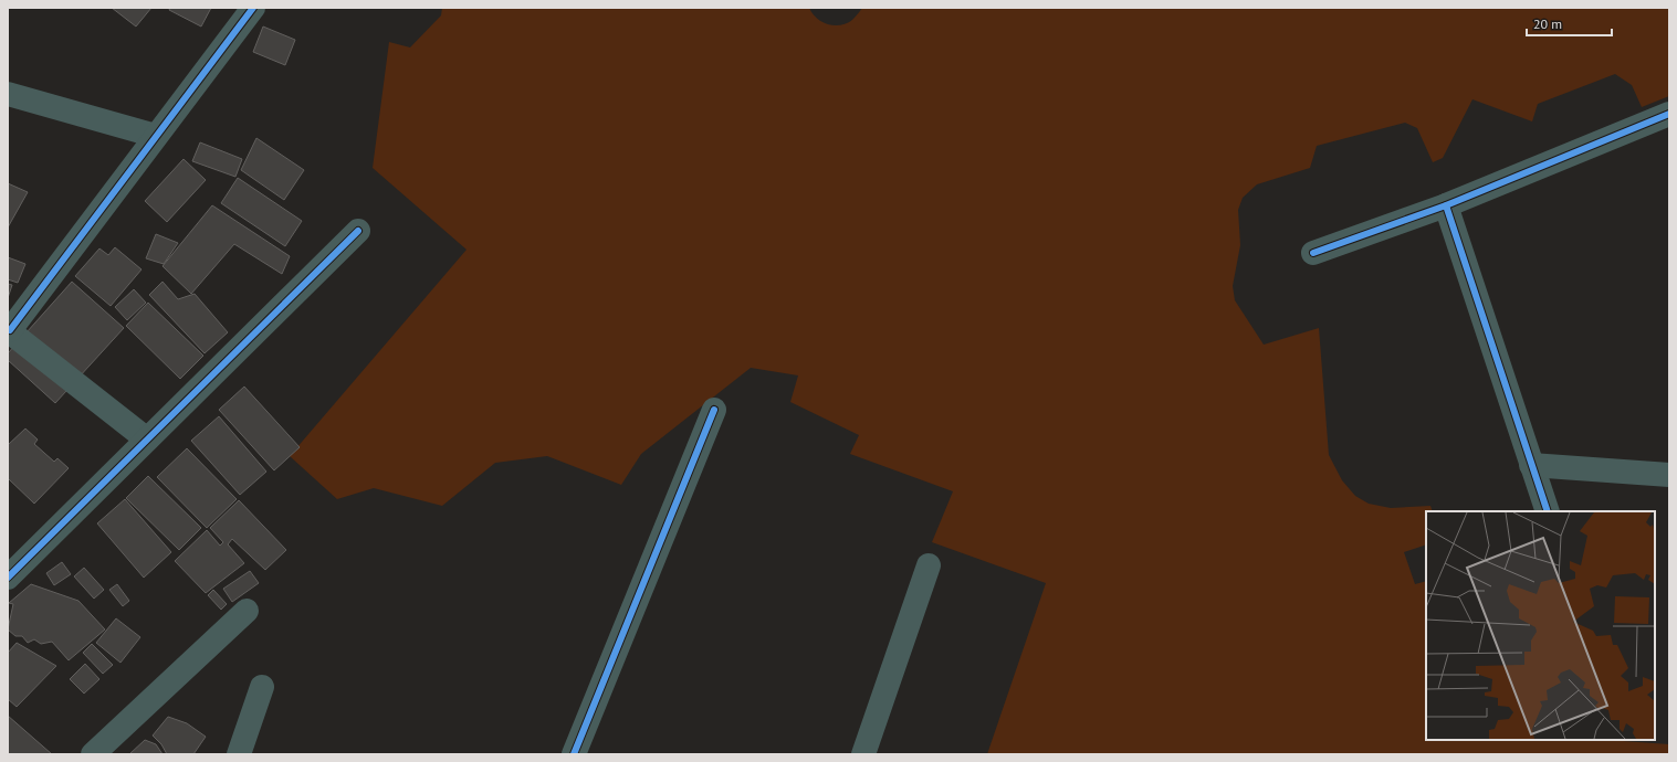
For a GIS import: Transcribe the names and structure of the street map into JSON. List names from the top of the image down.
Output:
{
  "scale_bar": "20 m"
}
